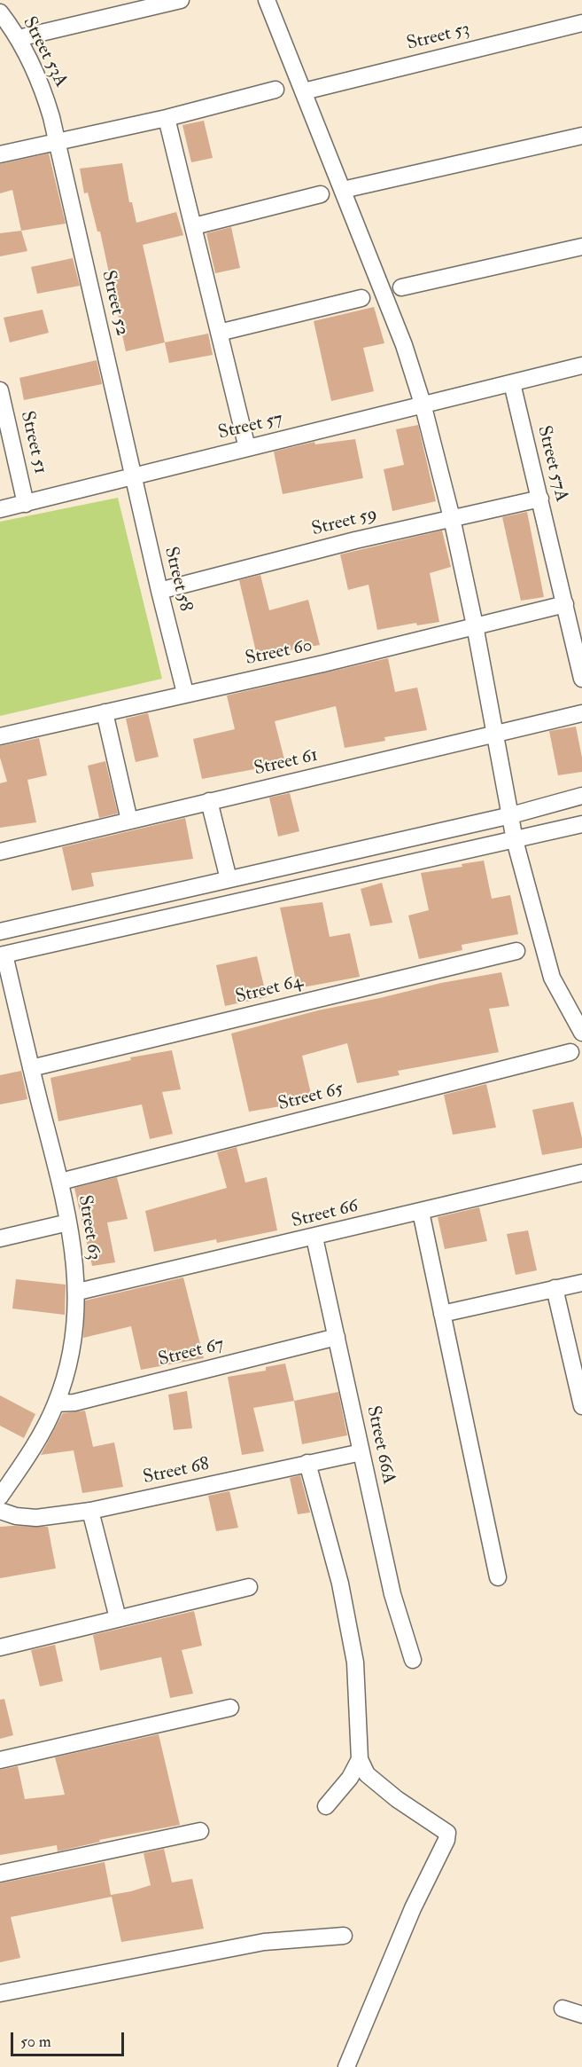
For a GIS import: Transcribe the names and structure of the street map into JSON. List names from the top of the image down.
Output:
{
  "streets": {
    "street": [
      "Street 53",
      "Street 53A",
      "Street 52",
      "Street 57",
      "Street 51",
      "Street 57A",
      "Street 59",
      "Street 58",
      "Street 60",
      "Street 61",
      "Street 64",
      "Street 65",
      "Street 66",
      "Street 63",
      "Street 67",
      "Street 66A",
      "Street 68"
    ]
  },
  "crossings": [
    ["Street 53A", "Street 52"],
    ["Street 52", "Street 57"],
    ["Street 52", "Street 58"],
    ["Street 57", "Street 51"],
    ["Street 57", "Street 57A"],
    ["Street 57", "Street 58"],
    ["Street 57A", "Street 59"],
    ["Street 57A", "Street 60"],
    ["Street 59", "Street 58"],
    ["Street 58", "Street 60"],
    ["Street 64", "Street 63"],
    ["Street 65", "Street 63"],
    ["Street 66", "Street 63"],
    ["Street 66", "Street 66A"],
    ["Street 63", "Street 67"],
    ["Street 67", "Street 66A"],
    ["Street 66A", "Street 68"]
  ],
  "scale_bar": "50 m"
}
